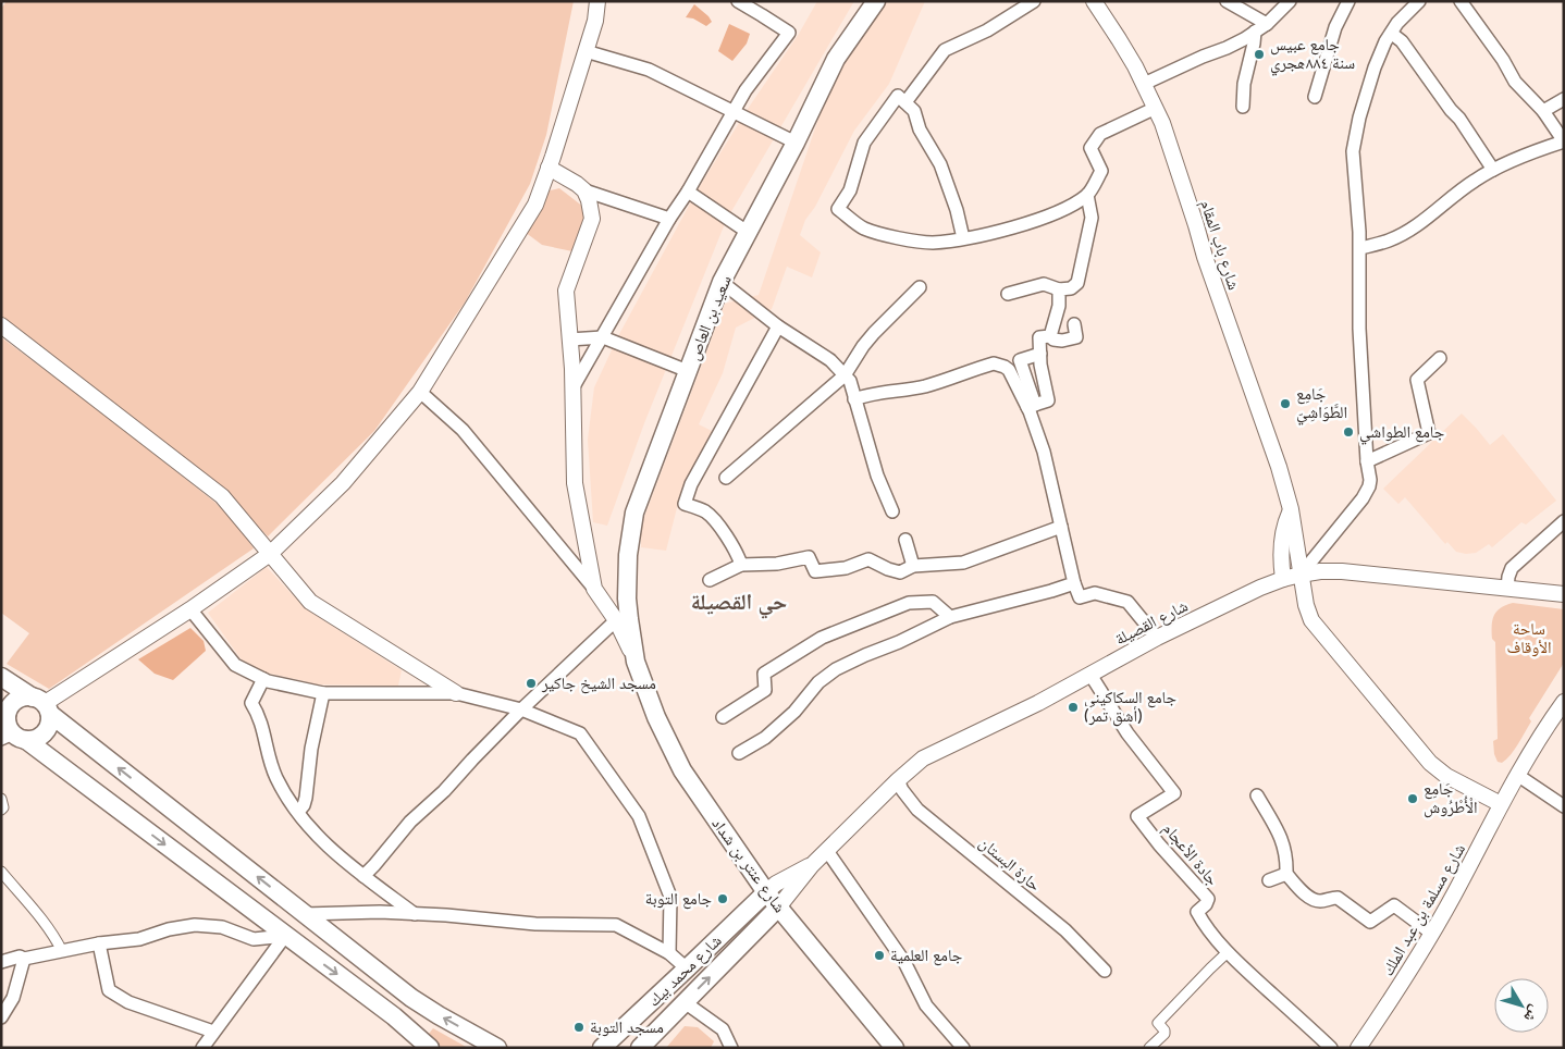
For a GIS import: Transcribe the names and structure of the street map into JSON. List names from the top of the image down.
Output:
{
  "streets": {
    "main road": ["سعيد بن العاص", "شارع عنتر بن شداد", "شارع محمد بيك"],
    "street": [
      "شارع باب المقام",
      "شارع القصيلة",
      "جادة الأعجام",
      "حارة البستان",
      "شارع مسلمة بن عبد الملك"
    ]
  },
  "crossings": [
    ["شارع باب المقام", "شارع القصيلة"],
    ["شارع باب المقام", "شارع مسلمة بن عبد الملك"],
    ["سعيد بن العاص", "شارع عنتر بن شداد"],
    ["شارع القصيلة", "جادة الأعجام"],
    ["شارع القصيلة", "حارة البستان"],
    ["شارع القصيلة", "شارع عنتر بن شداد"],
    ["شارع القصيلة", "شارع محمد بيك"],
    ["شارع عنتر بن شداد", "شارع محمد بيك"]
  ],
  "districts": ["حي القصيلة"],
  "parks": ["ساحة الأوقاف"],
  "places": [
    "جامع عبيس سنة ٨٨٤هجري",
    "جَامِع الطَّوَاشِيّ",
    "جامع الطواشي",
    "مسجد الشيخ جاكير",
    "جامع السكاكيني (أشق تمر)",
    "جَامِع الْأُطْرُوش",
    "جامع التوبة",
    "جامع العلمية",
    "مسجد التوبة"
  ],
  "north": "bottom right"
}
